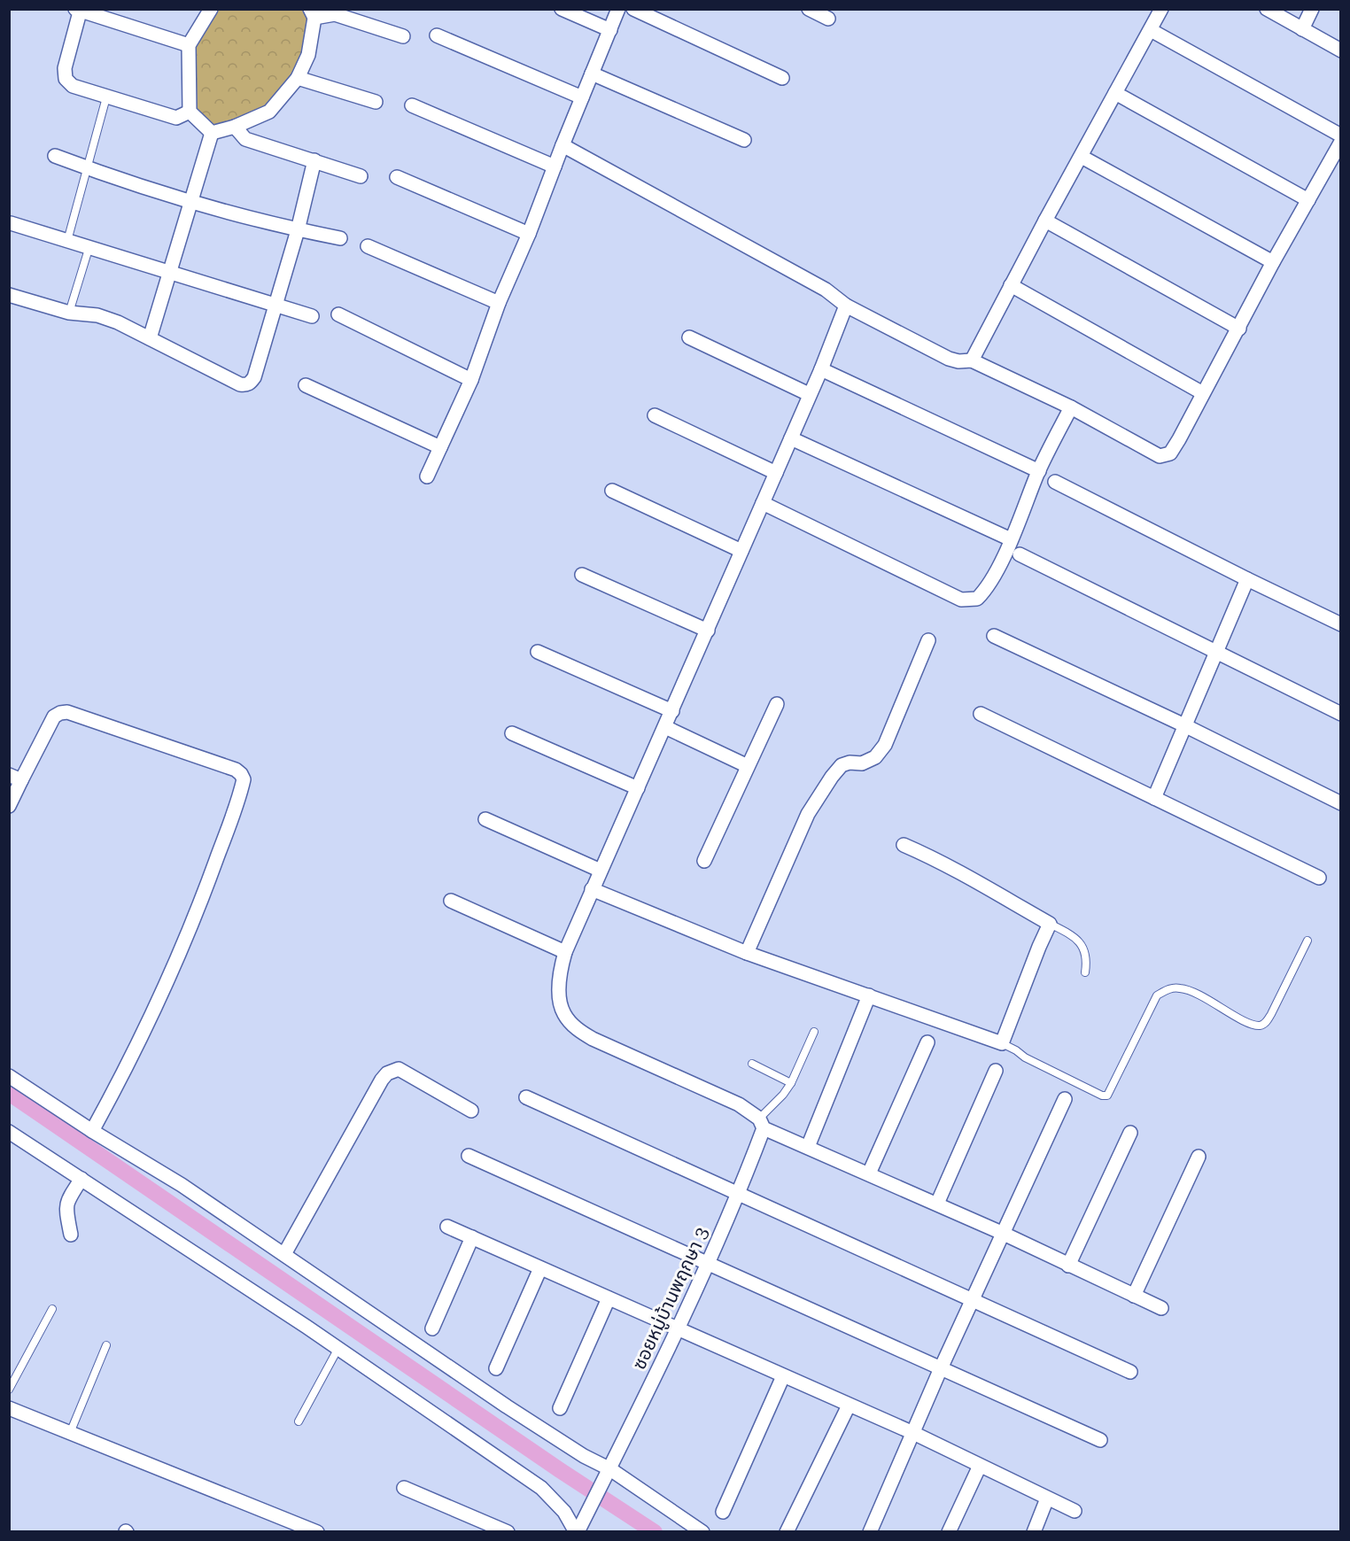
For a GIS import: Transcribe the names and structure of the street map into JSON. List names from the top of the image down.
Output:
{
  "streets": {
    "street": ["ซอยหมู่บ้านพฤกษา 3"]
  }
}
